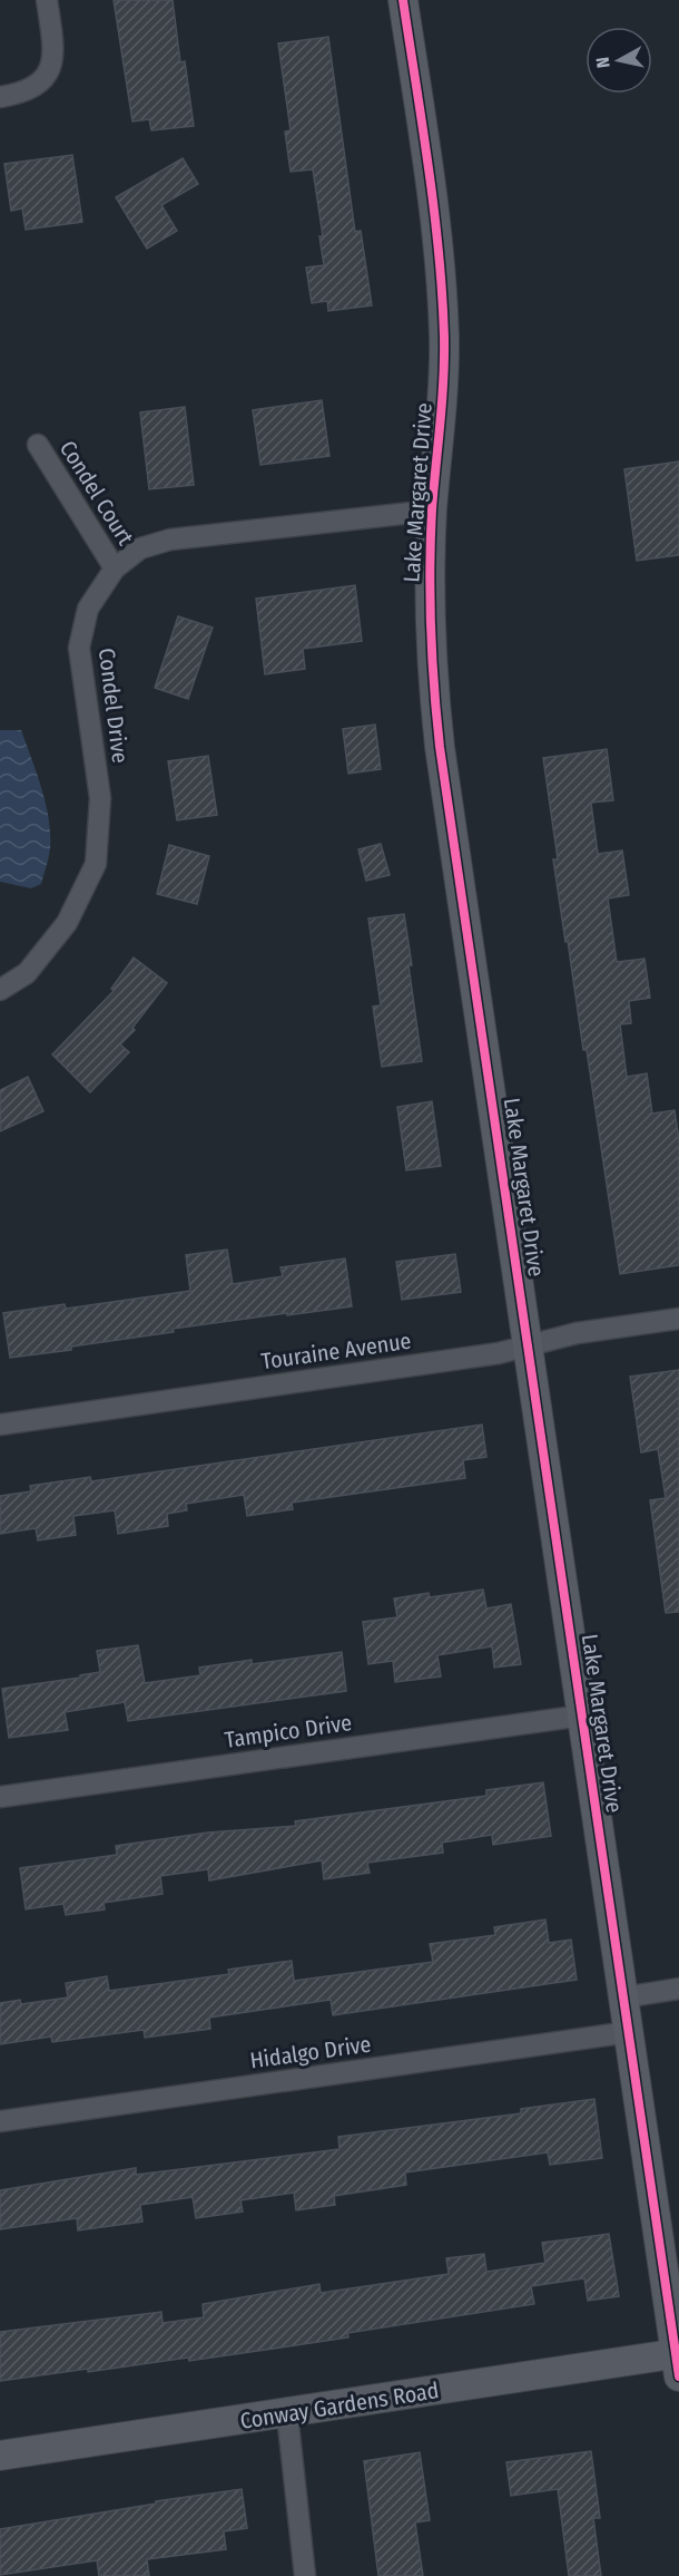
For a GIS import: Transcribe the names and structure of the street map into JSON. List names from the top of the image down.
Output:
{
  "streets": {
    "street": [
      "Condel Court",
      "Lake Margaret Drive",
      "Condel Drive",
      "Touraine Avenue",
      "Tampico Drive",
      "Hidalgo Drive",
      "Conway Gardens Road"
    ]
  },
  "crossings": [
    ["Condel Court", "Condel Drive"],
    ["Lake Margaret Drive", "Condel Drive"],
    ["Lake Margaret Drive", "Touraine Avenue"],
    ["Lake Margaret Drive", "Tampico Drive"],
    ["Lake Margaret Drive", "Hidalgo Drive"],
    ["Lake Margaret Drive", "Conway Gardens Road"]
  ],
  "north": "left"
}
